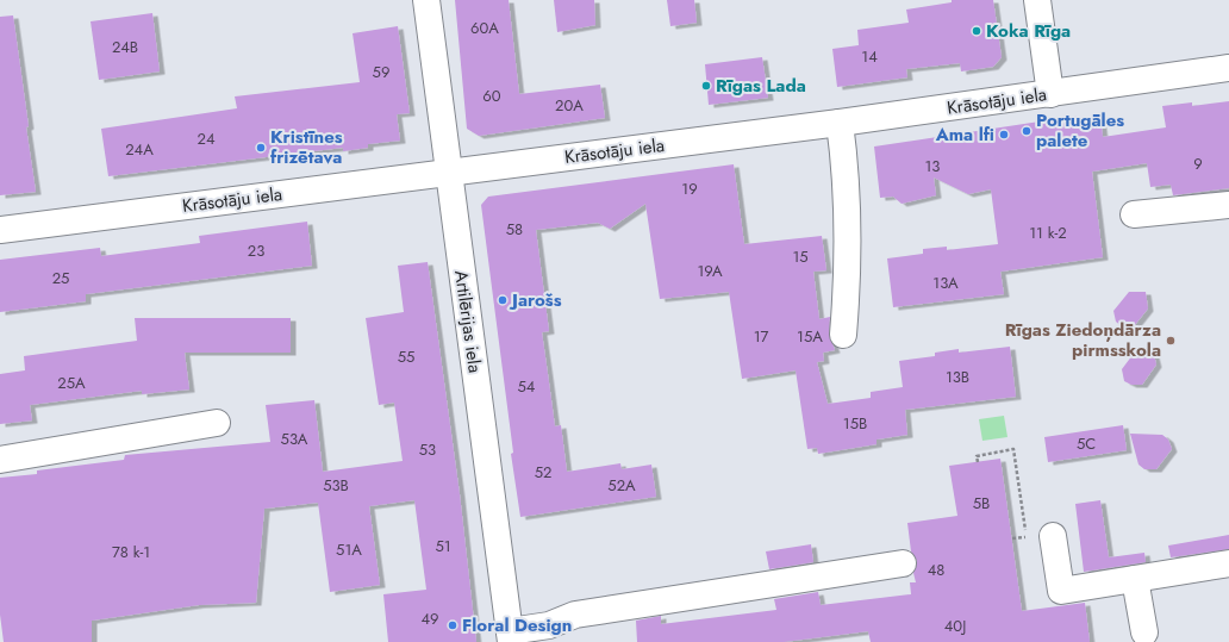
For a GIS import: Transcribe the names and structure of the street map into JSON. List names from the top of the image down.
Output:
{
  "streets": {
    "street": ["Krāsotāju iela", "Artilērijas iela"]
  },
  "crossings": [
    ["Krāsotāju iela", "Artilērijas iela"]
  ],
  "places": [
    "Koka Rīga",
    "Rīgas Lada",
    "Portugāles palete",
    "Ama lfi",
    "Kristīnes frizētava",
    "Jarošs",
    "Rīgas Ziedoņdārza pirmsskola",
    "Floral Design"
  ],
  "house_numbers": [
    "60A",
    "24B",
    "14",
    "59",
    "60",
    "20A",
    "24",
    "24A",
    "9",
    "13",
    "19",
    "58",
    "11 k-2",
    "23",
    "15",
    "19A",
    "25",
    "13A",
    "17",
    "15A",
    "55",
    "13B",
    "25A",
    "54",
    "15B",
    "53A",
    "5C",
    "53",
    "52",
    "53B",
    "52A",
    "5B",
    "51",
    "51A",
    "78 k-1",
    "48",
    "49",
    "40J"
  ]
}
